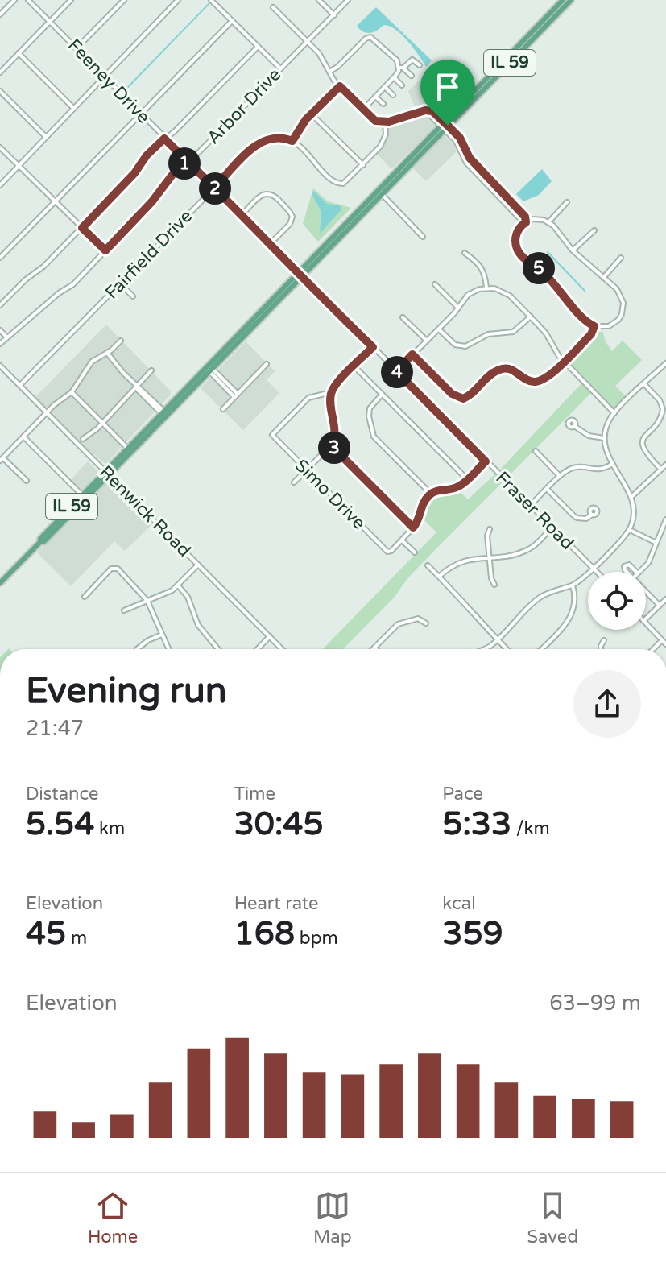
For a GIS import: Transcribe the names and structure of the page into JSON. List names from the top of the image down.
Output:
{
  "streets": {
    "main road": ["IL 59"],
    "street": [
      "Feeney Drive",
      "Arbor Drive",
      "Fairfield Drive",
      "Simo Drive",
      "Fraser Road",
      "Renwick Road"
    ]
  },
  "crossings": [
    ["IL 59", "Feeney Drive"],
    ["IL 59", "Fraser Road"],
    ["IL 59", "Renwick Road"],
    ["Feeney Drive", "Arbor Drive"],
    ["Feeney Drive", "Fairfield Drive"],
    ["Feeney Drive", "Fraser Road"],
    ["Fairfield Drive", "Renwick Road"]
  ],
  "page": {
    "pins": [
      "1",
      "2",
      "5",
      "4",
      "3"
    ],
    "heading": ["Evening run", "21:47"],
    "stats": [
      ["Distance", "5.54 km"],
      ["Time", "30:45"],
      ["Pace", "5:33 /km"],
      ["Elevation", "45 m"],
      ["Heart rate", "168 bpm"],
      ["kcal", "359"]
    ],
    "chart": ["Elevation", "63–99 m"],
    "tabs": ["Home", "Map", "Saved"]
  }
}
